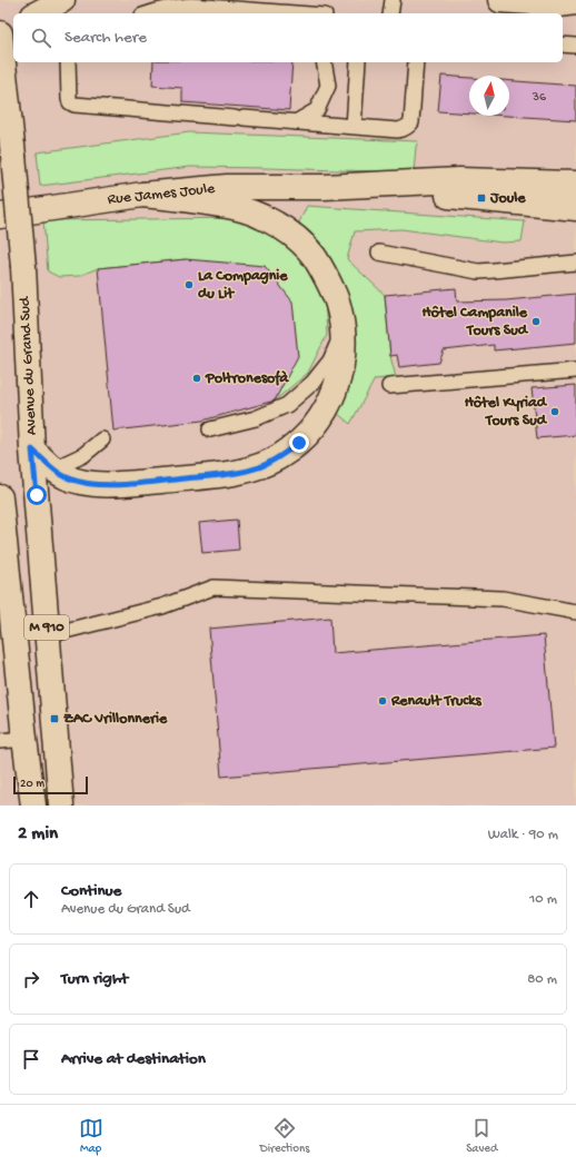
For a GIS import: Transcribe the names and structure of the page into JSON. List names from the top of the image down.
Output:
{
  "streets": {
    "main road": ["Rue James Joule", "Avenue du Grand Sud", "M 910"]
  },
  "places": {
    "transit": ["Joule", "ZAC Vrillonnerie"],
    "other": [
      "La Compagnie du Lit",
      "Hôtel Campanile Tours Sud",
      "Poltronesofà",
      "Hôtel Kyriad Tours Sud",
      "Renault Trucks"
    ]
  },
  "house_numbers": ["36"],
  "scale_bar": "20 m",
  "north": "top",
  "page": {
    "search": "Search here",
    "scale": "20 m",
    "heading": ["2 min", "Walk · 90 m"],
    "list": [
      ["Continue", "Avenue du Grand Sud", "10 m"],
      ["Turn right", "80 m"],
      "Arrive at destination"
    ],
    "nav": ["Map", "Directions", "Saved"]
  }
}
